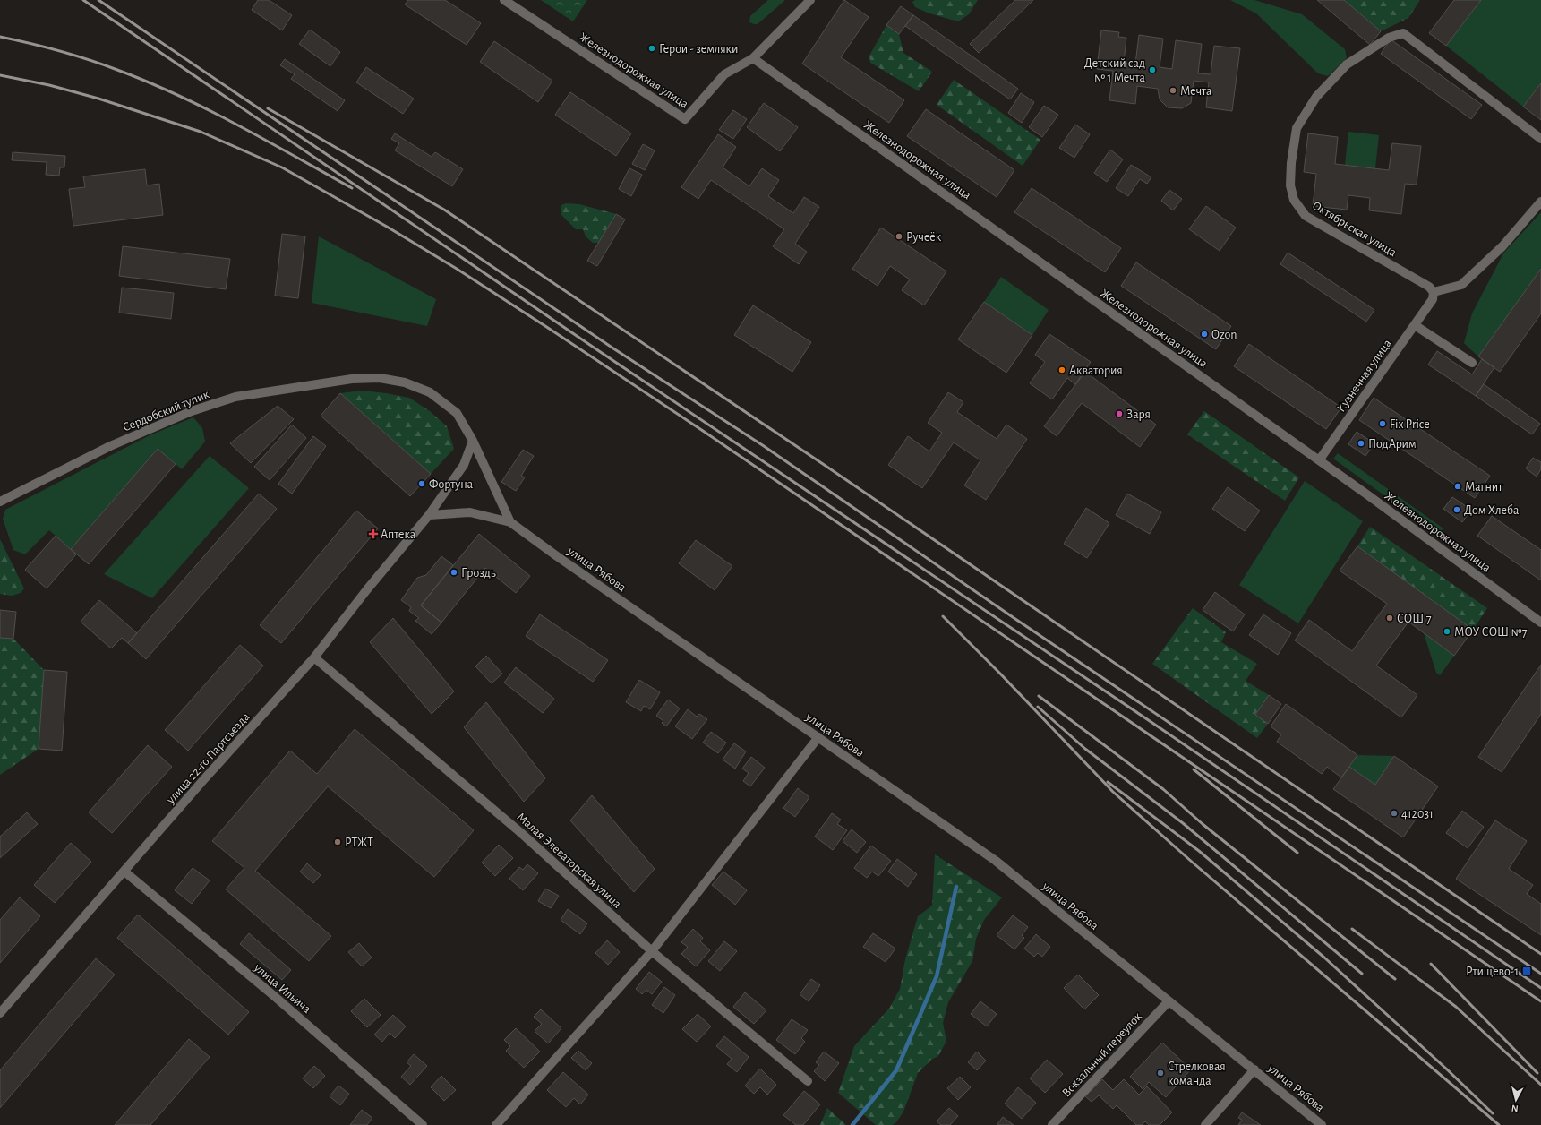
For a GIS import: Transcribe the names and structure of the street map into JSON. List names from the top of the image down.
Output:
{
  "streets": {
    "street": [
      "Железнодорожная улица",
      "Октябрьская улица",
      "Кузнечная улица",
      "Сердобский тупик",
      "улица Рябова",
      "улица 22-го Партсъезда",
      "Малая Элеваторская улица",
      "улица Ильича",
      "Вокзальный переулок"
    ]
  },
  "crossings": [
    ["Железнодорожная улица", "Кузнечная улица"],
    ["Октябрьская улица", "Кузнечная улица"],
    ["Сердобский тупик", "улица Рябова"],
    ["улица Рябова", "улица 22-го Партсъезда"],
    ["улица Рябова", "Вокзальный переулок"],
    ["улица 22-го Партсъезда", "Малая Элеваторская улица"],
    ["улица 22-го Партсъезда", "улица Ильича"]
  ],
  "places": {
    "other": [
      "Герои - земляки",
      "Детский сад № 1 Мечта",
      "Мечта",
      "Ручеёк",
      "Ozon",
      "Акватория",
      "Заря",
      "Fix Price",
      "ПодАрим",
      "Фортуна",
      "Магнит",
      "Дом Хлеба",
      "Гроздь",
      "СОШ 7",
      "МОУ СОШ №7",
      "412031",
      "РТЖТ",
      "Стрелковая команда"
    ],
    "health": ["Аптека"],
    "transit": ["Ртищево-1"]
  },
  "north": "bottom"
}
